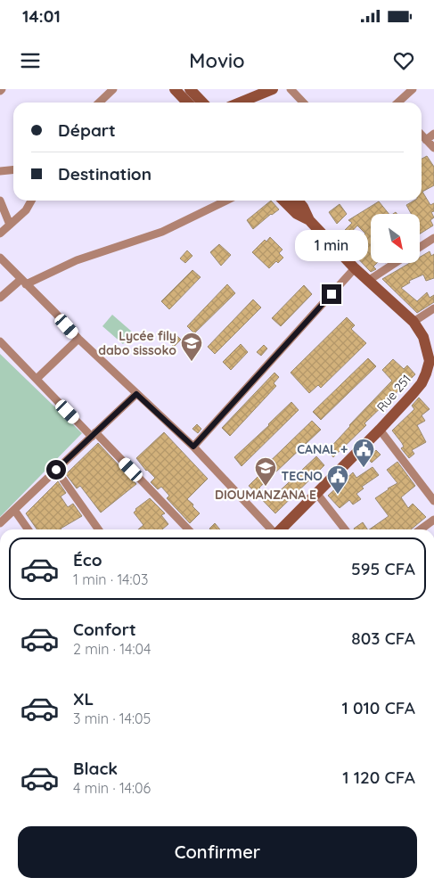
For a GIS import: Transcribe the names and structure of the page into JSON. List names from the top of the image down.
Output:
{
  "streets": {
    "main road": ["Rue 251"]
  },
  "places": {
    "school or university": ["Lycée fily dabo sissoko", "DIOUMANZANA E"],
    "public building": ["CANAL +", "TECNO"]
  },
  "north": "bottom right",
  "page": {
    "status": "14:01",
    "header": "Movio",
    "banner": ["Départ", "Destination"],
    "bubble": "1 min",
    "list": [
      {
        "name": "Éco",
        "note": "1 min · 14:03",
        "value": "595 CFA"
      },
      {
        "name": "Confort",
        "note": "2 min · 14:04",
        "value": "803 CFA"
      },
      {
        "name": "XL",
        "note": "3 min · 14:05",
        "value": "1 010 CFA"
      },
      {
        "name": "Black",
        "note": "4 min · 14:06",
        "value": "1 120 CFA"
      }
    ],
    "buttons": "Confirmer"
  }
}
